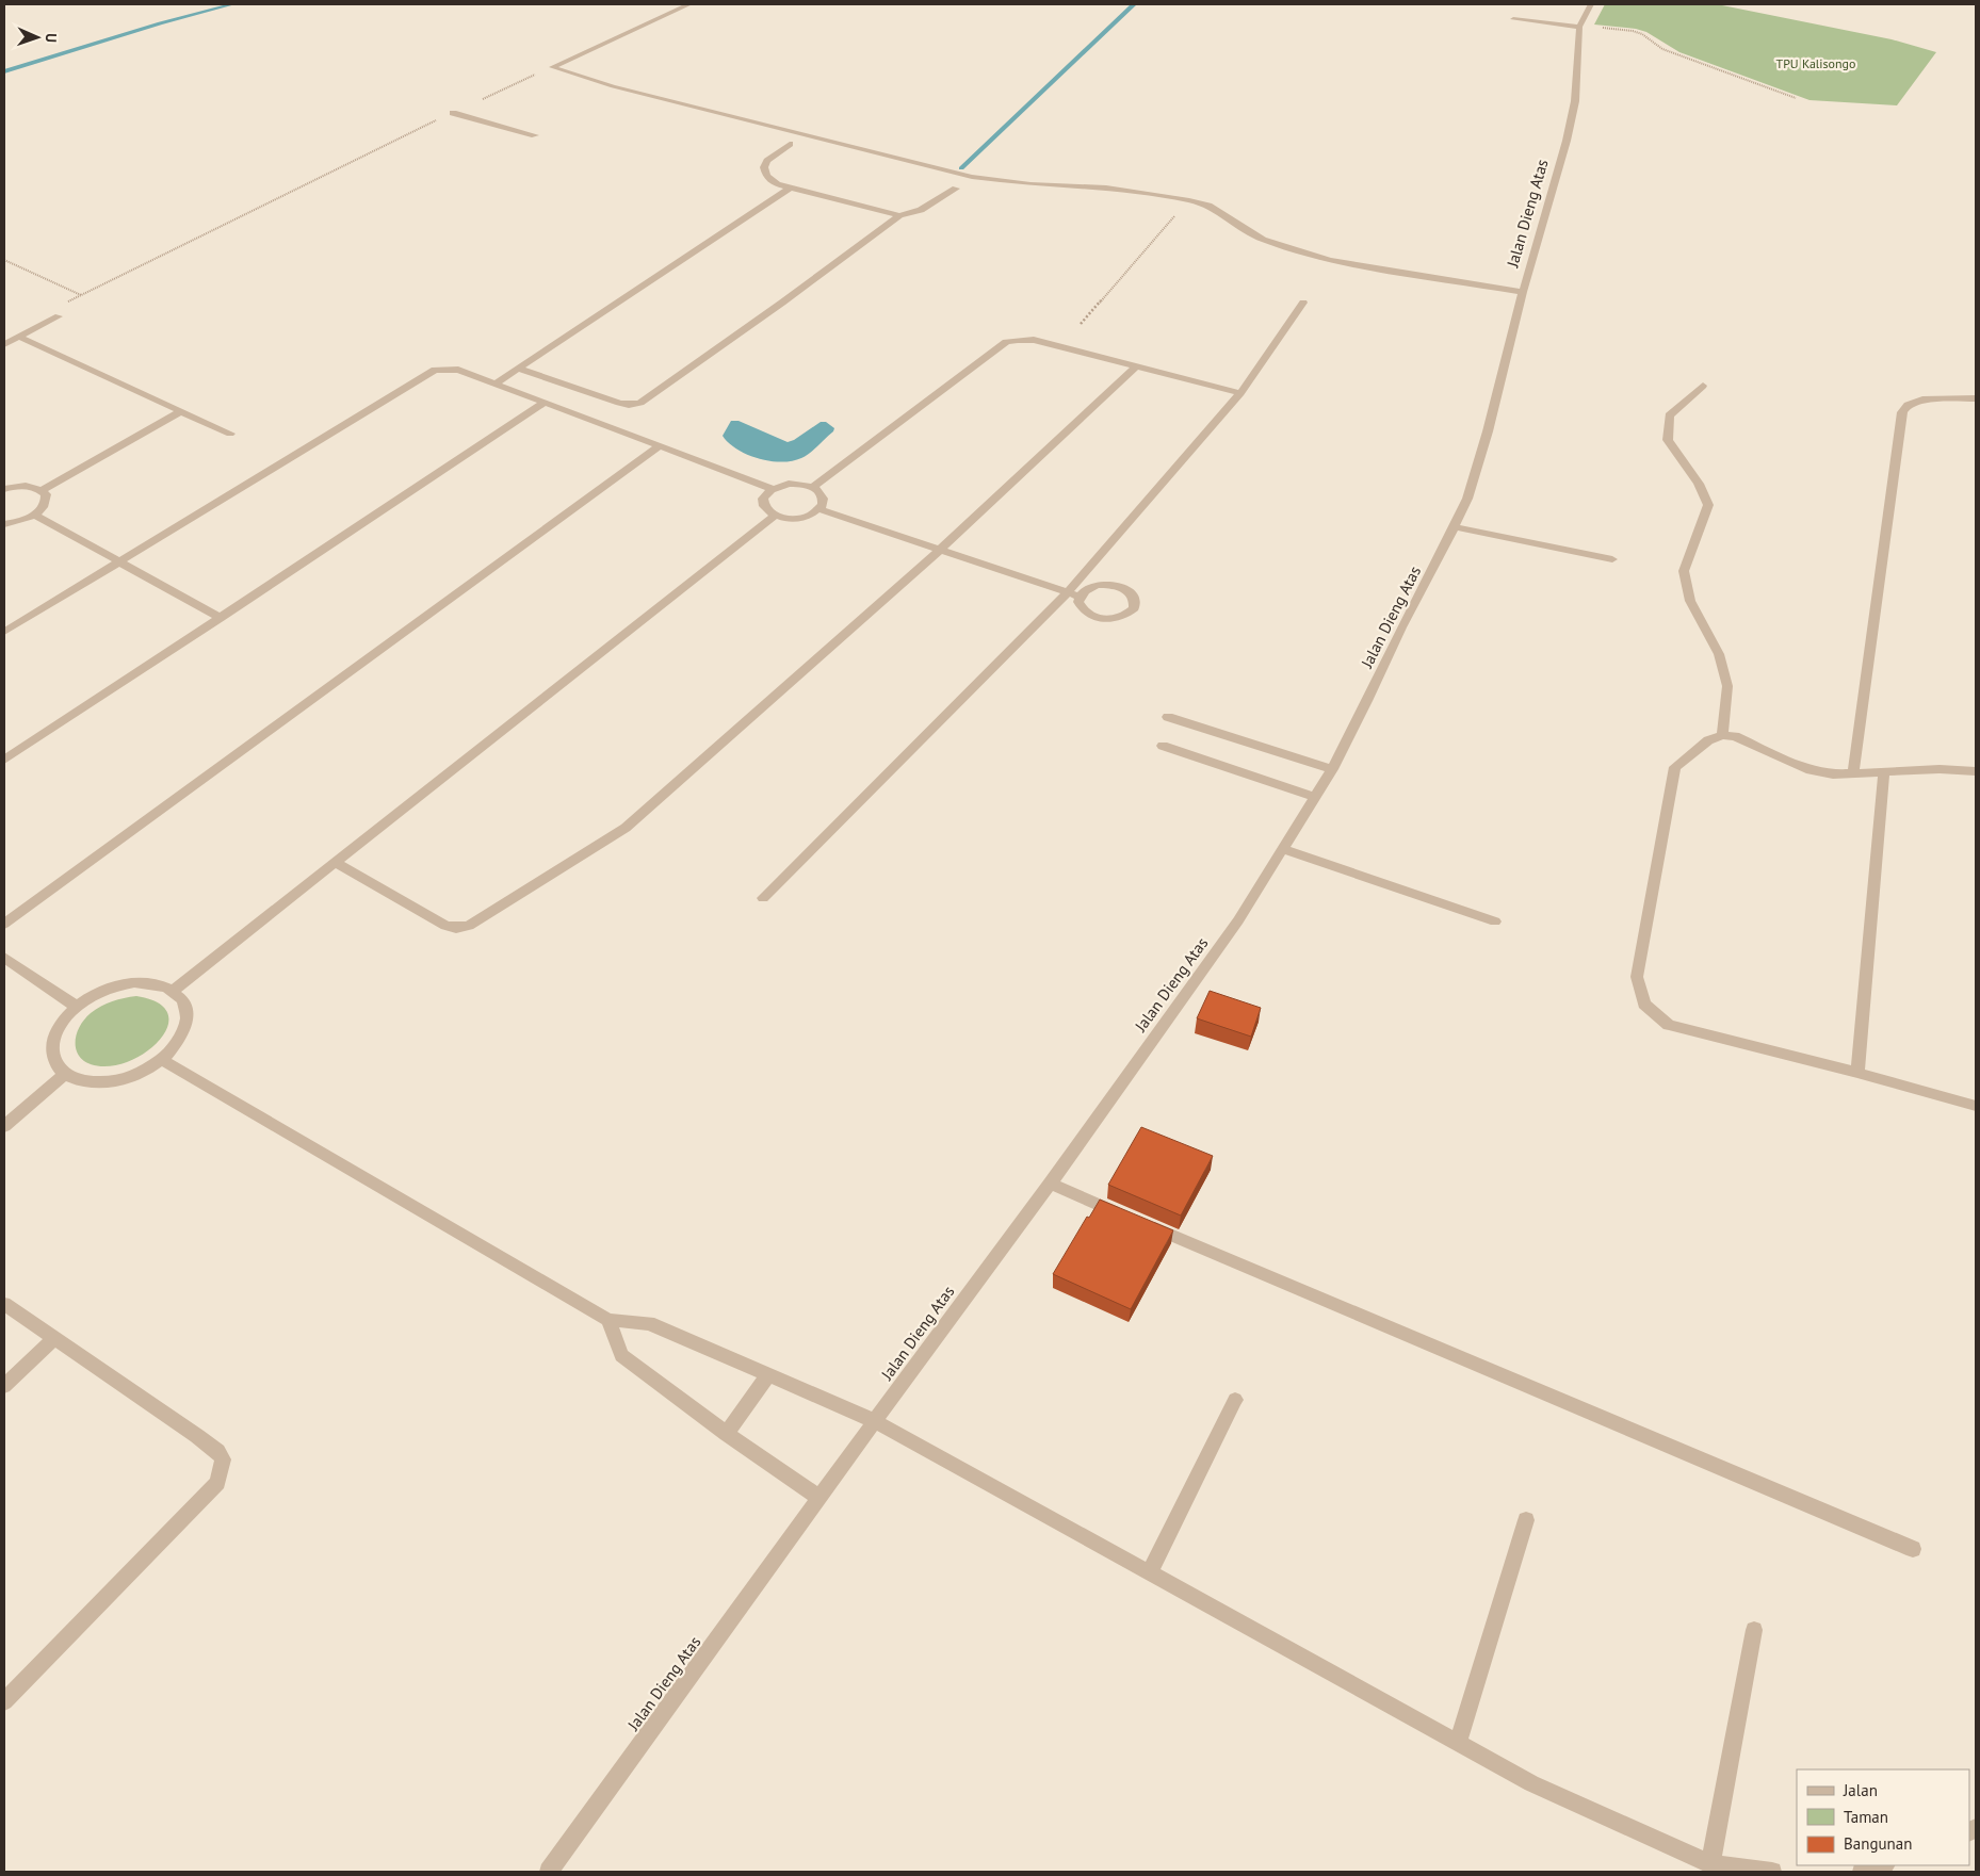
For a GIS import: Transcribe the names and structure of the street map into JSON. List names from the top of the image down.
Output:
{
  "streets": {
    "street": ["Jalan Dieng Atas"]
  },
  "parks": ["TPU Kalisongo"],
  "legend": ["Jalan", "Taman", "Bangunan"],
  "north": "right"
}
